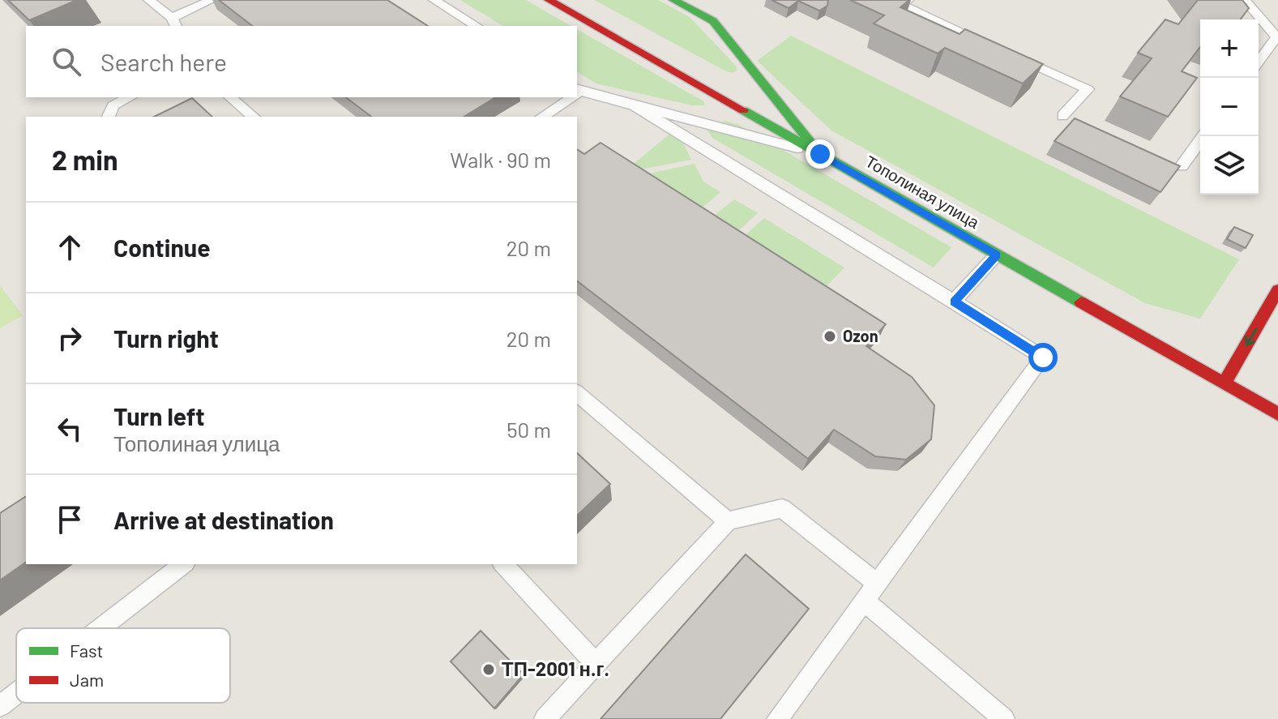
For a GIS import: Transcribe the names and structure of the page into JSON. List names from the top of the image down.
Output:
{
  "streets": {
    "main road": ["Тополиная улица"]
  },
  "places": ["Ozon", "ТП-2001 н.г."],
  "legend": ["Fast", "Jam"],
  "page": {
    "map_buttons": ["+", "−"],
    "search": "Search here",
    "heading": ["2 min", "Walk · 90 m"],
    "list": [
      ["Continue", "20 m"],
      ["Turn right", "20 m"],
      ["Turn left", "Тополиная улица", "50 m"],
      "Arrive at destination"
    ]
  }
}
